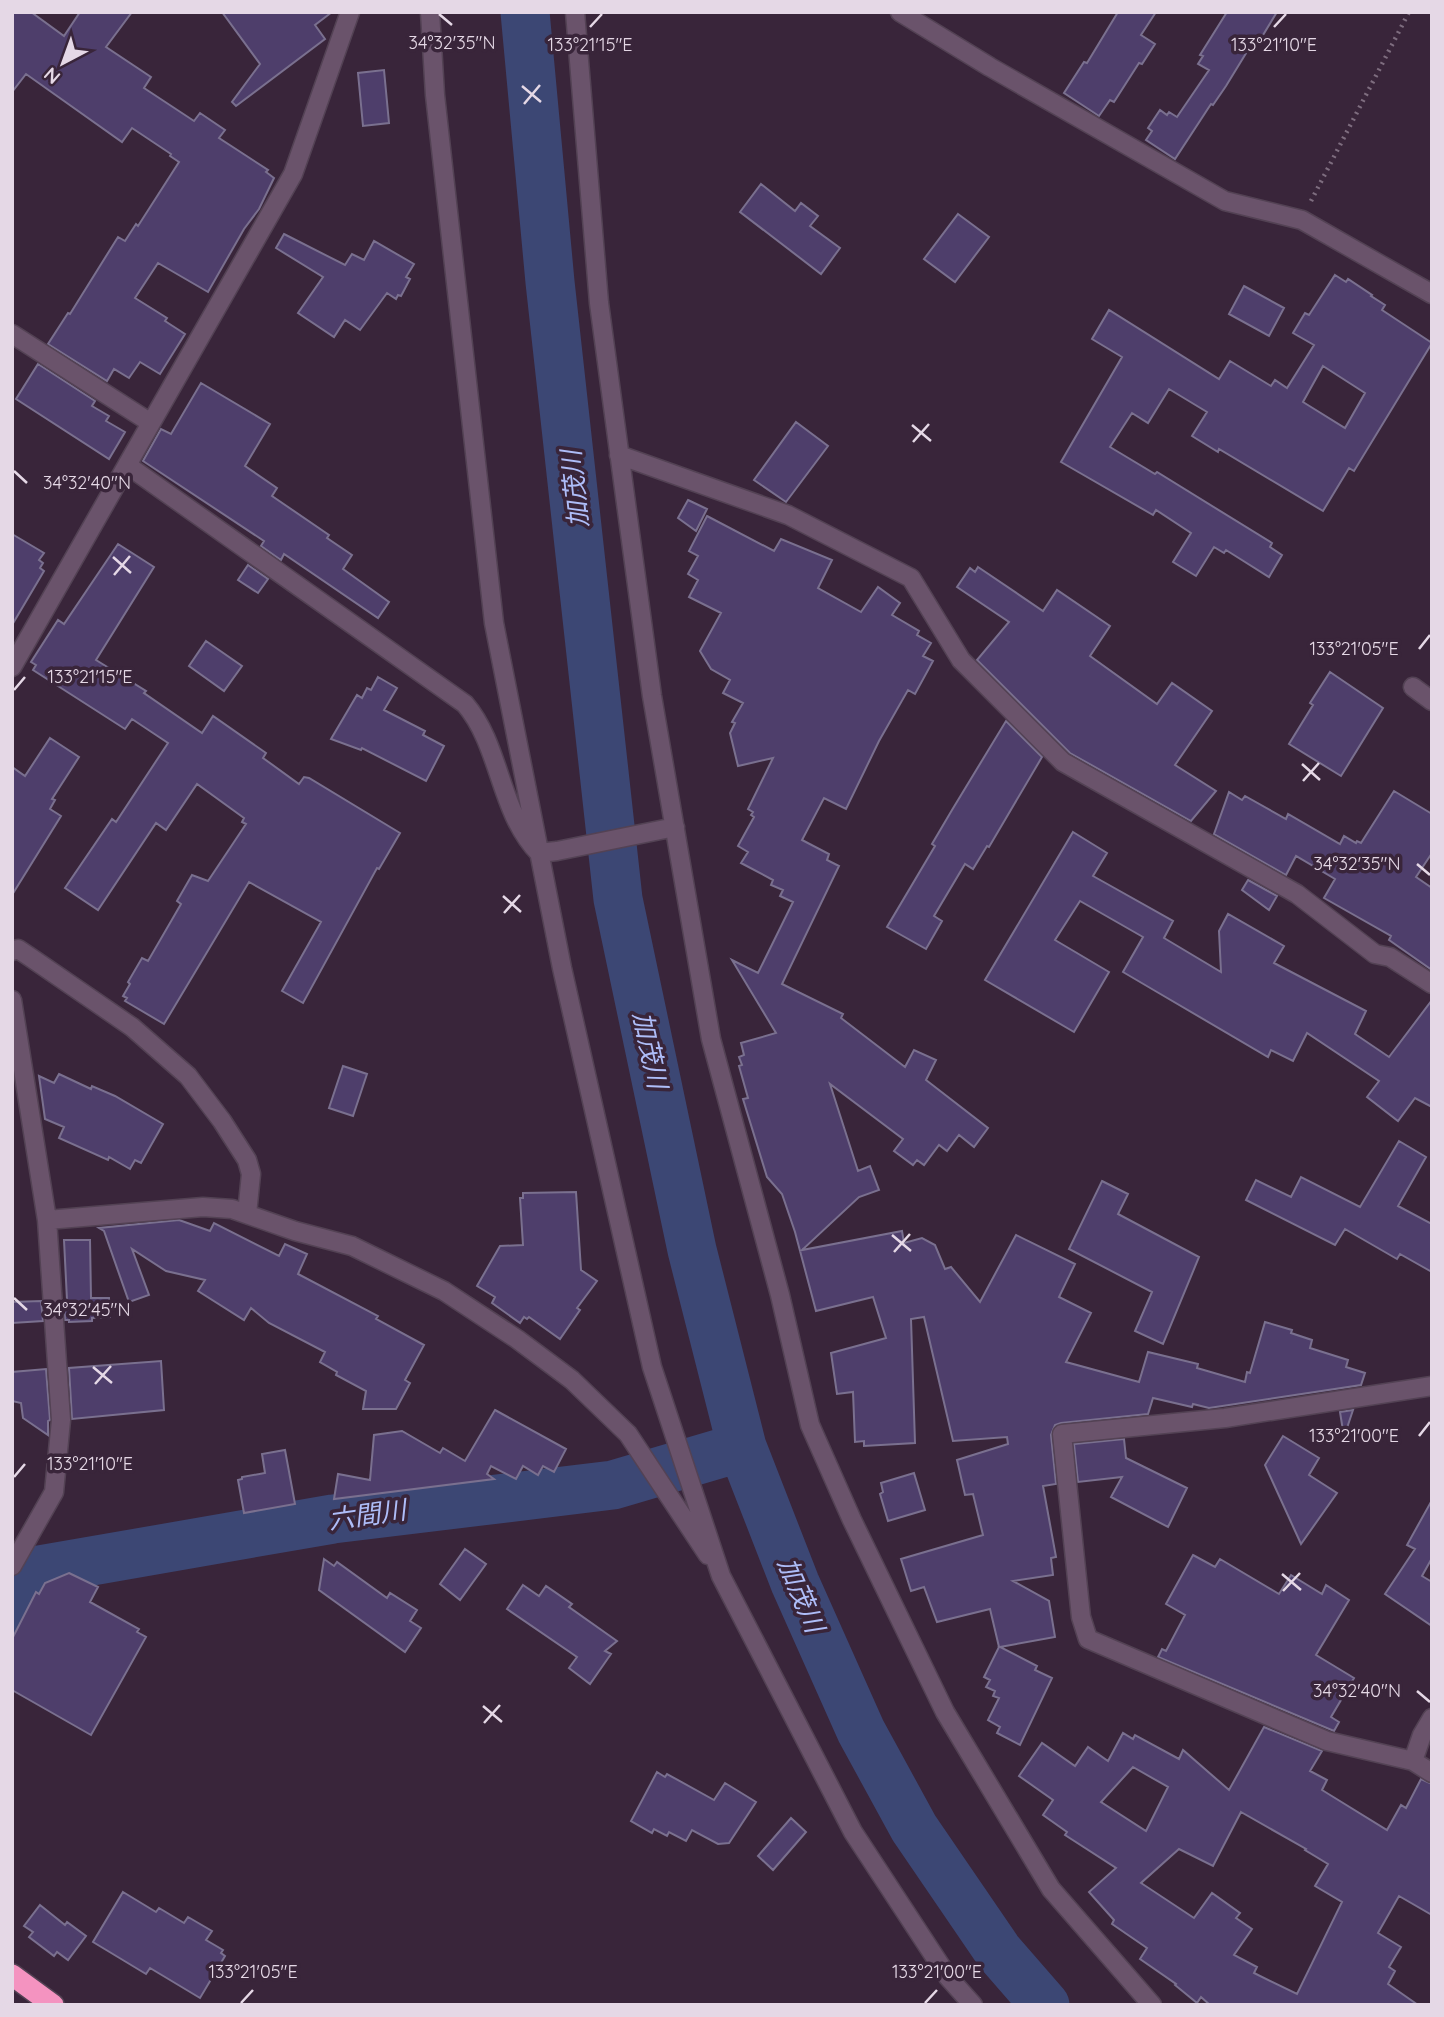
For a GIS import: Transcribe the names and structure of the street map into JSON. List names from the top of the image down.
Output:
{
  "water": ["加茂川", "六間川"],
  "north": "bottom left",
  "coordinates": [
    "34°32'35\"N",
    "133°21'15\"E",
    "133°21'10\"E",
    "34°32'40\"N",
    "133°21'05\"E",
    "34°32'45\"N",
    "133°21'00\"E"
  ]
}
